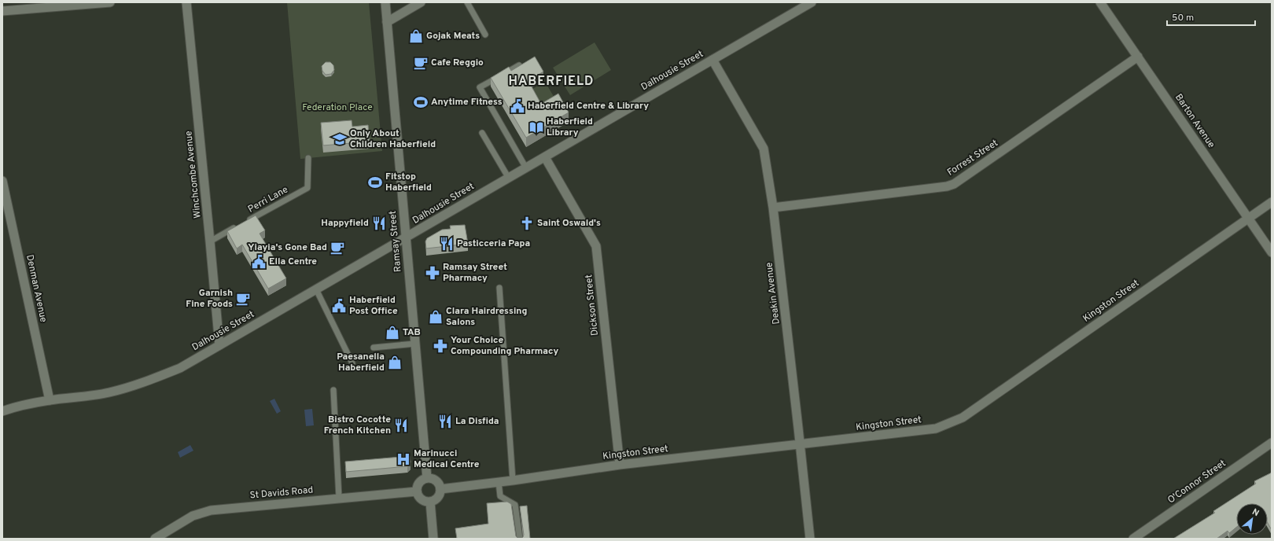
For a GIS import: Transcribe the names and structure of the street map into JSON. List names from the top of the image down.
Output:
{
  "streets": {
    "street": [
      "Dalhousie Street",
      "Barton Avenue",
      "Forrest Street",
      "Winchcombe Avenue",
      "Ramsay Street",
      "Denman Avenue",
      "Deakin Avenue",
      "Kingston Street",
      "Dickson Street",
      "O'Connor Street",
      "St Davids Road"
    ],
    "lane": ["Perri Lane"]
  },
  "crossings": [
    ["Dalhousie Street", "Winchcombe Avenue"],
    ["Dalhousie Street", "Ramsay Street"],
    ["Dalhousie Street", "Denman Avenue"],
    ["Dalhousie Street", "Deakin Avenue"],
    ["Dalhousie Street", "Dickson Street"],
    ["Barton Avenue", "Forrest Street"],
    ["Barton Avenue", "Kingston Street"],
    ["Forrest Street", "Deakin Avenue"],
    ["Ramsay Street", "Kingston Street"],
    ["Ramsay Street", "St Davids Road"],
    ["Deakin Avenue", "Kingston Street"],
    ["Kingston Street", "Dickson Street"],
    ["Kingston Street", "St Davids Road"]
  ],
  "districts": ["HABERFIELD"],
  "parks": ["Federation Place"],
  "places": {
    "shop": [
      "Gojak Meats",
      "Clara Hairdressing Salons",
      "TAB",
      "Paesanella Haberfield"
    ],
    "cafe": ["Cafe Reggio", "Yiayia's Gone Bad", "Garnish Fine Foods"],
    "sports": ["Anytime Fitness", "Fitstop Haberfield"],
    "public building": ["Haberfield Centre & Library", "Ella Centre", "Haberfield Post Office"],
    "library": ["Haberfield Library"],
    "school or university": ["Only About Children Haberfield"],
    "restaurant": [
      "Happyfield",
      "Pasticceria Papa",
      "La Disfida",
      "Bistro Cocotte French Kitchen"
    ],
    "church": ["Saint Oswald's"],
    "pharmacy": ["Ramsay Street Pharmacy", "Your Choice Compounding Pharmacy"],
    "hospital": ["Marinucci Medical Centre"]
  },
  "scale_bar": "50 m",
  "north": "top right"
}
